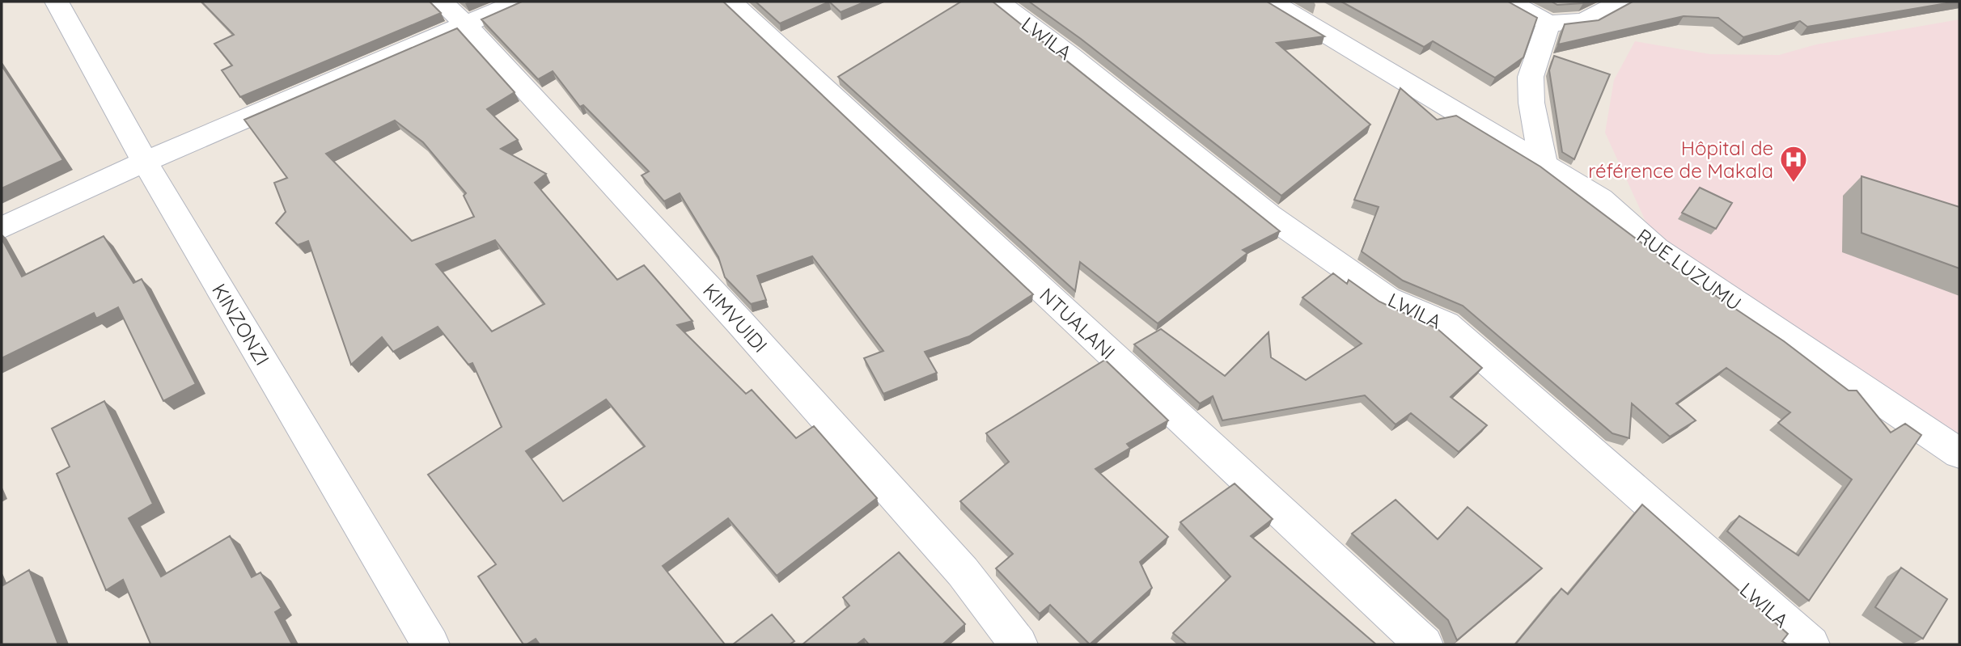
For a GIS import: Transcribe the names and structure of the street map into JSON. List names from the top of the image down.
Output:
{
  "streets": {
    "street": [
      "LWILA",
      "RUE LUZUMU",
      "KIMVUIDI",
      "NTUALANI",
      "KINZONZI"
    ]
  },
  "places": {
    "hospital": ["Hôpital de référence de Makala"]
  }
}
